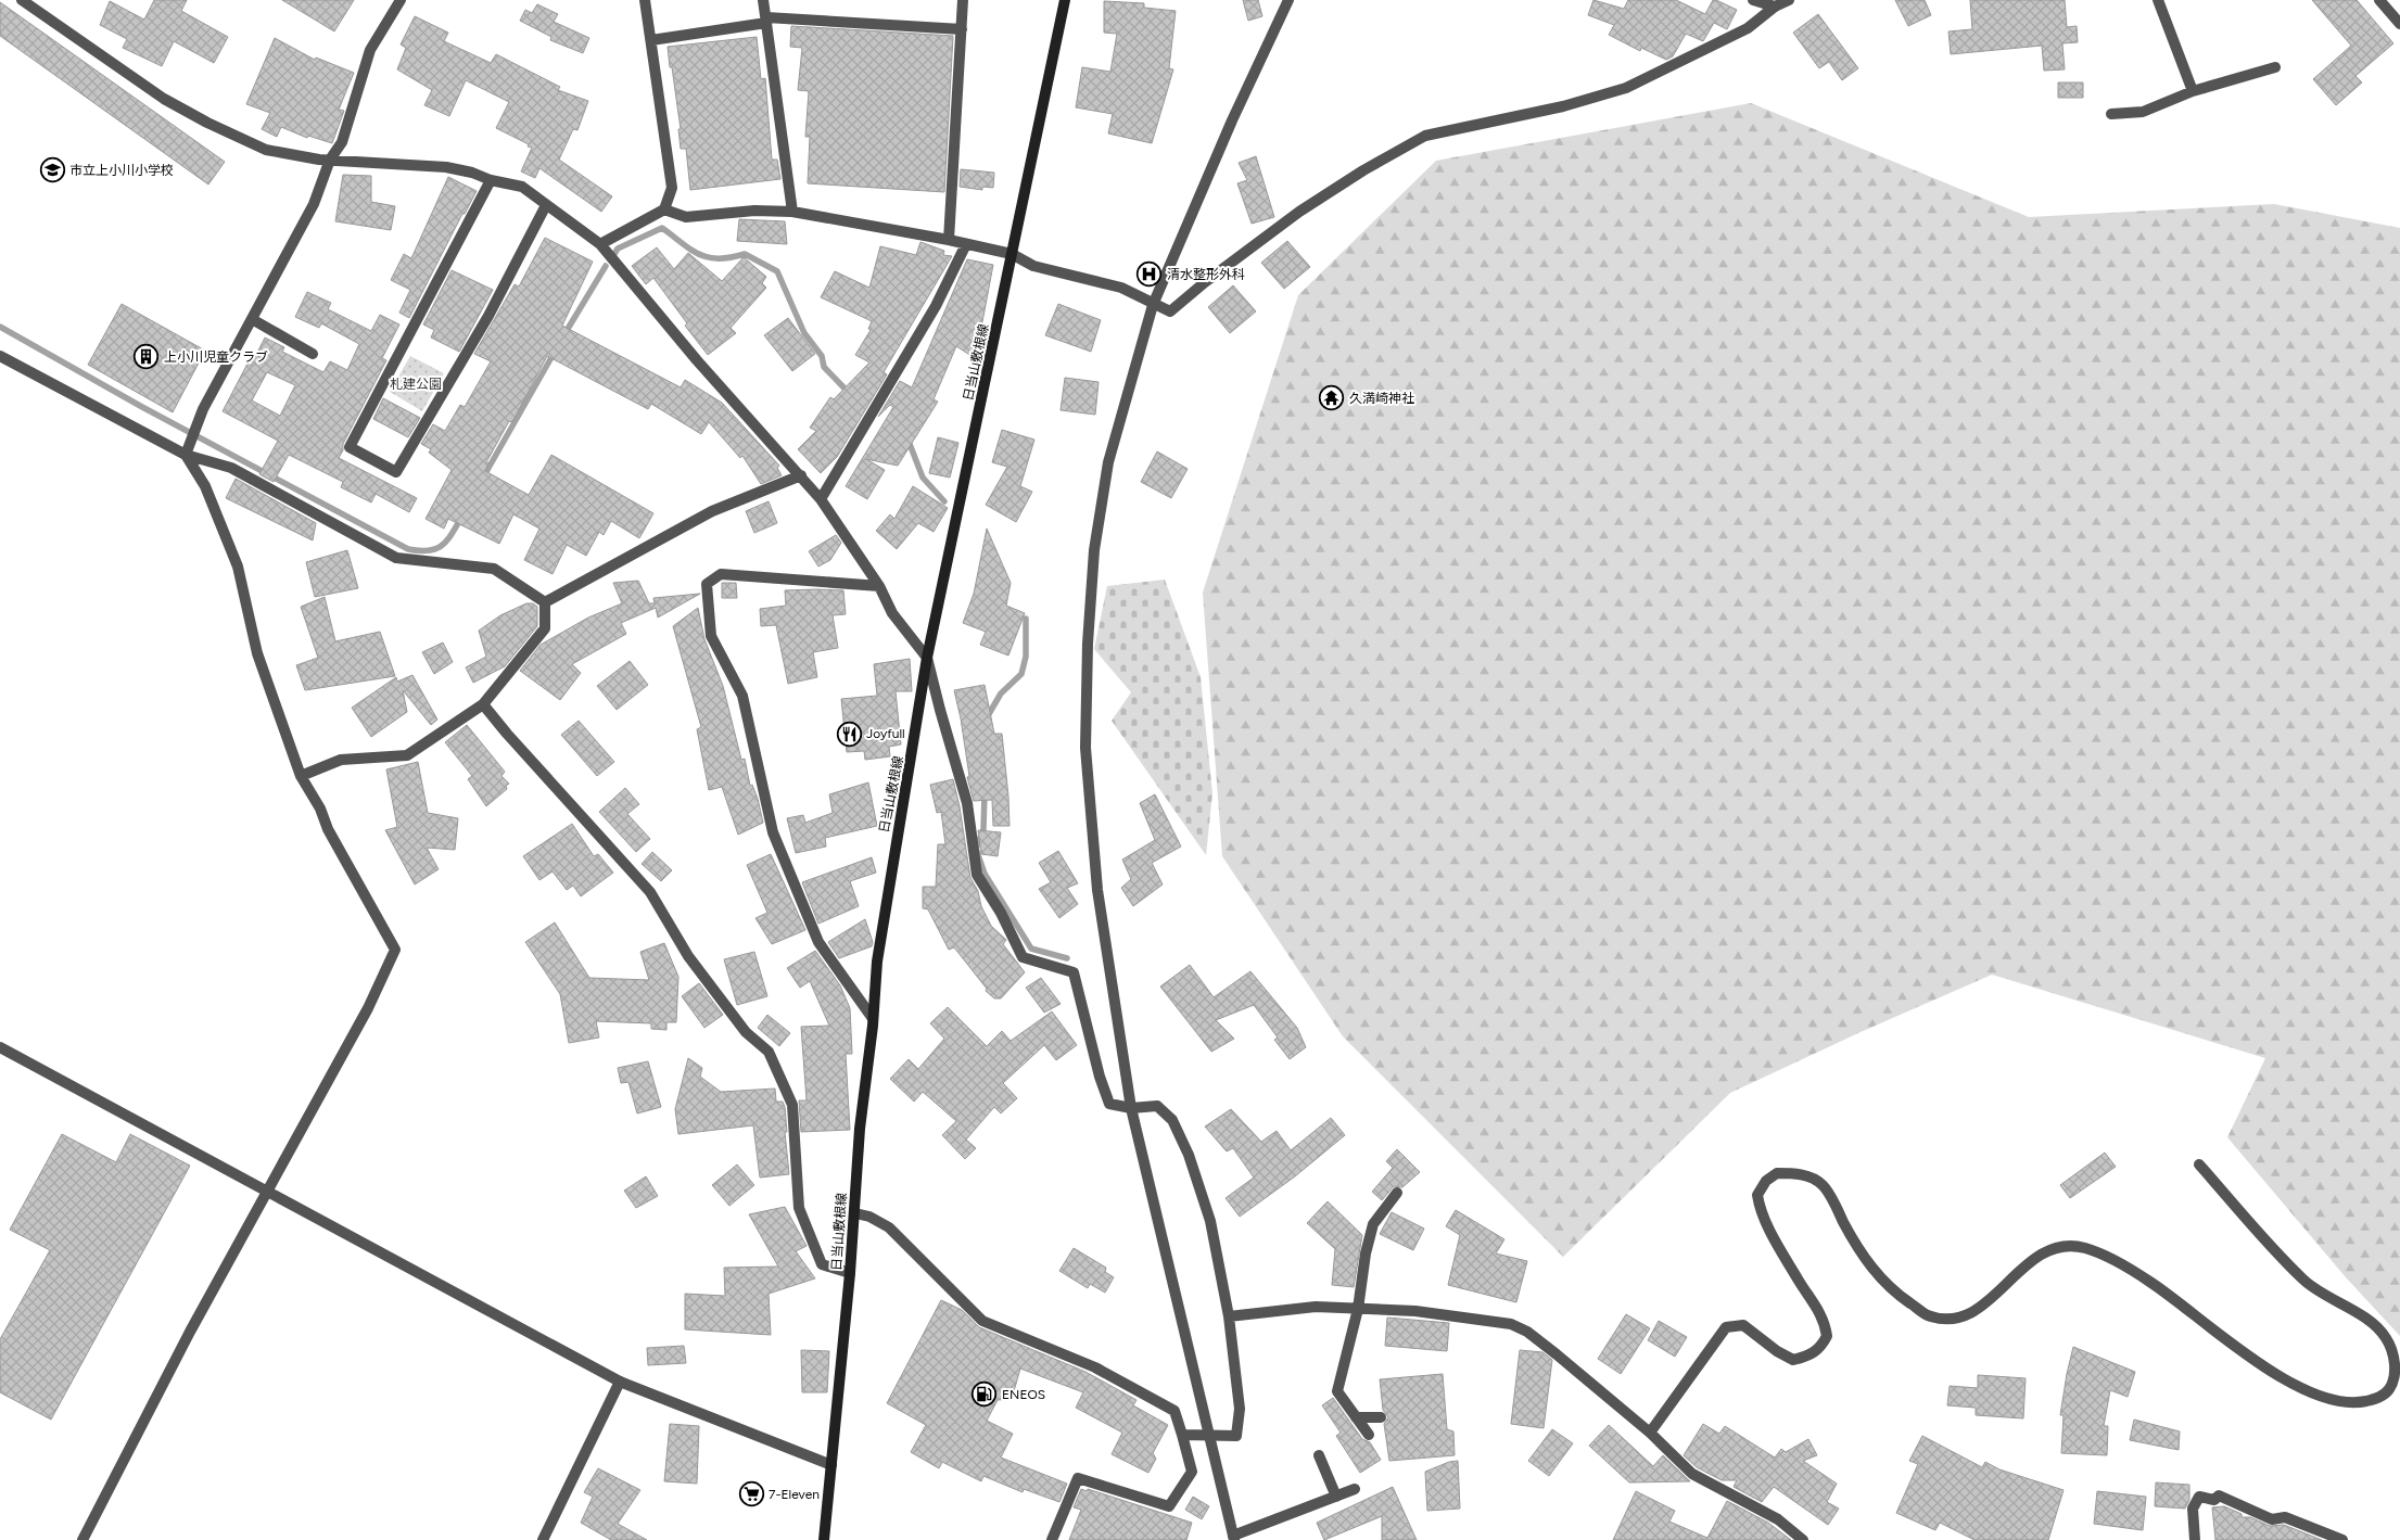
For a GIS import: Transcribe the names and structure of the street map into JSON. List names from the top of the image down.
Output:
{
  "streets": {
    "main road": ["日当山敷根線"]
  },
  "parks": ["札建公園"],
  "places": {
    "school or university": ["市立上小川小学校"],
    "hospital": ["清水整形外科"],
    "building": ["上小川児童クラブ"],
    "temple": ["久満崎神社"],
    "restaurant": ["Joyfull"],
    "fuel station": ["ENEOS"],
    "supermarket": ["7-Eleven"]
  }
}
